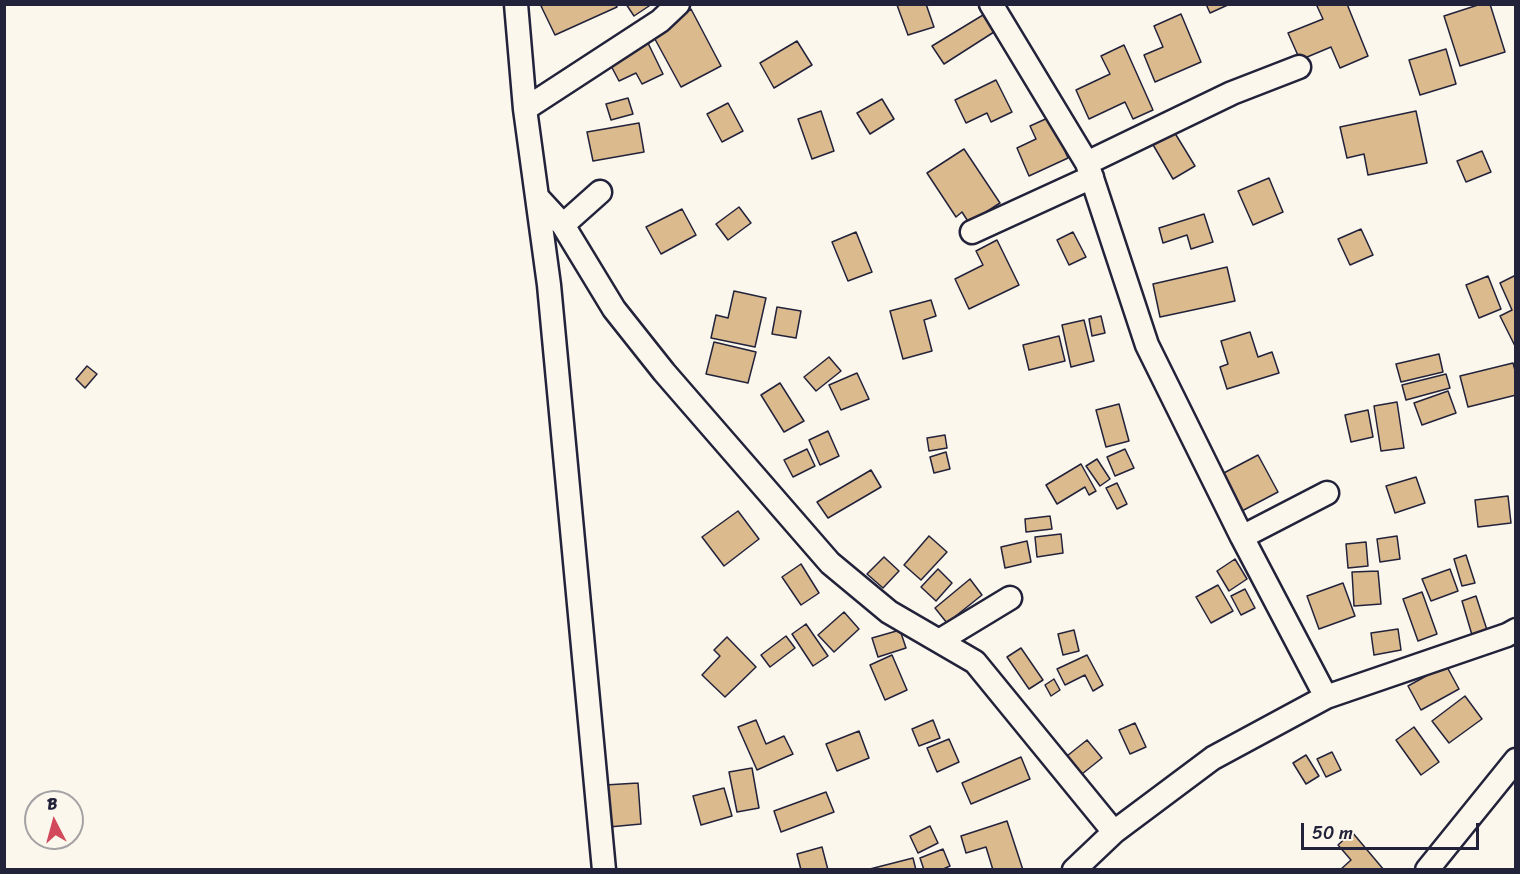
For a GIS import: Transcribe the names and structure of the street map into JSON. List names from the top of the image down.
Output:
{
  "scale_bar": "50 m",
  "north": "top"
}
